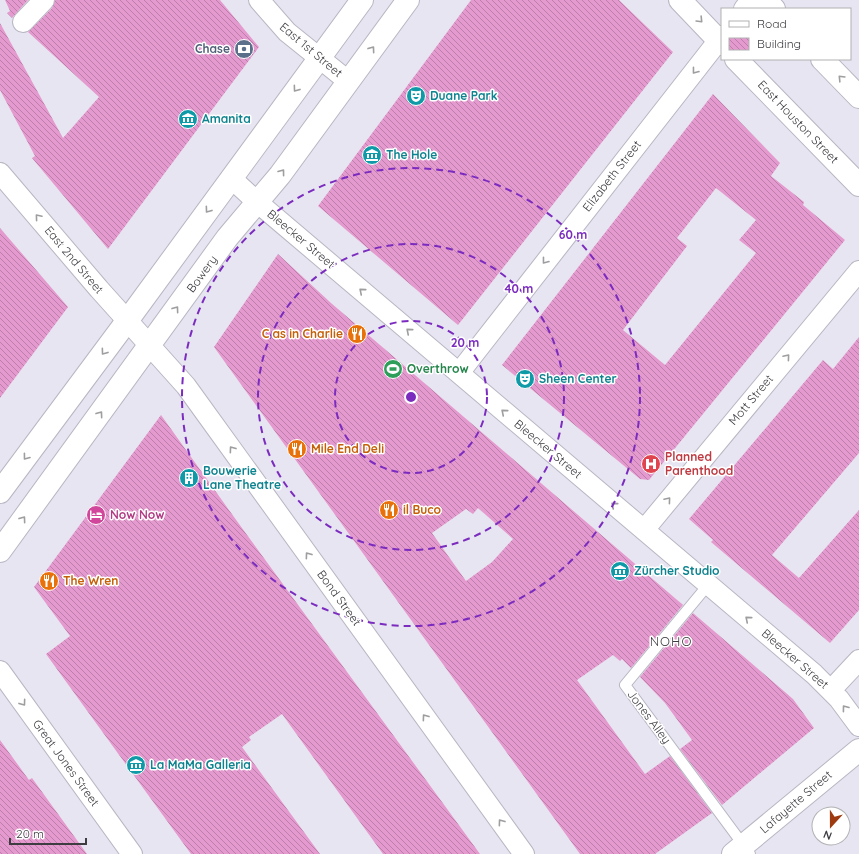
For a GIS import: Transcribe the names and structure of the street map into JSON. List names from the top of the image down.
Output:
{
  "streets": {
    "main road": ["East Houston Street", "Bowery", "Lafayette Street"],
    "street": [
      "East 1st Street",
      "Elizabeth Street",
      "Bleecker Street",
      "East 2nd Street",
      "Mott Street",
      "Bond Street",
      "Great Jones Street"
    ],
    "lane": ["Jones Alley"]
  },
  "crossings": [
    ["East 1st Street", "Bowery"],
    ["Elizabeth Street", "Bleecker Street"],
    ["Bleecker Street", "Bowery"],
    ["Bleecker Street", "Mott Street"],
    ["Bleecker Street", "Jones Alley"],
    ["East 2nd Street", "Bowery"],
    ["East 2nd Street", "Bond Street"],
    ["Bowery", "Bond Street"],
    ["Jones Alley", "Lafayette Street"]
  ],
  "one_way": [
    "Elizabeth Street",
    "Bleecker Street",
    "East 2nd Street",
    "Mott Street",
    "Bond Street",
    "Great Jones Street"
  ],
  "districts": ["NOHO"],
  "places": {
    "bank": ["Chase"],
    "theatre": ["Duane Park", "Sheen Center"],
    "museum": [
      "Amanita",
      "The Hole",
      "Zürcher Studio",
      "La MaMa Galleria"
    ],
    "restaurant": [
      "C as in Charlie",
      "Mile End Deli",
      "il Buco",
      "The Wren"
    ],
    "sports": ["Overthrow"],
    "hospital": ["Planned Parenthood"],
    "building": ["Bouwerie Lane Theatre"],
    "hotel": ["Now Now"]
  },
  "legend": ["Road", "Building"],
  "scale_bar": "20 m",
  "north": "bottom",
  "rings": ["60 m", "40 m", "20 m"]
}
